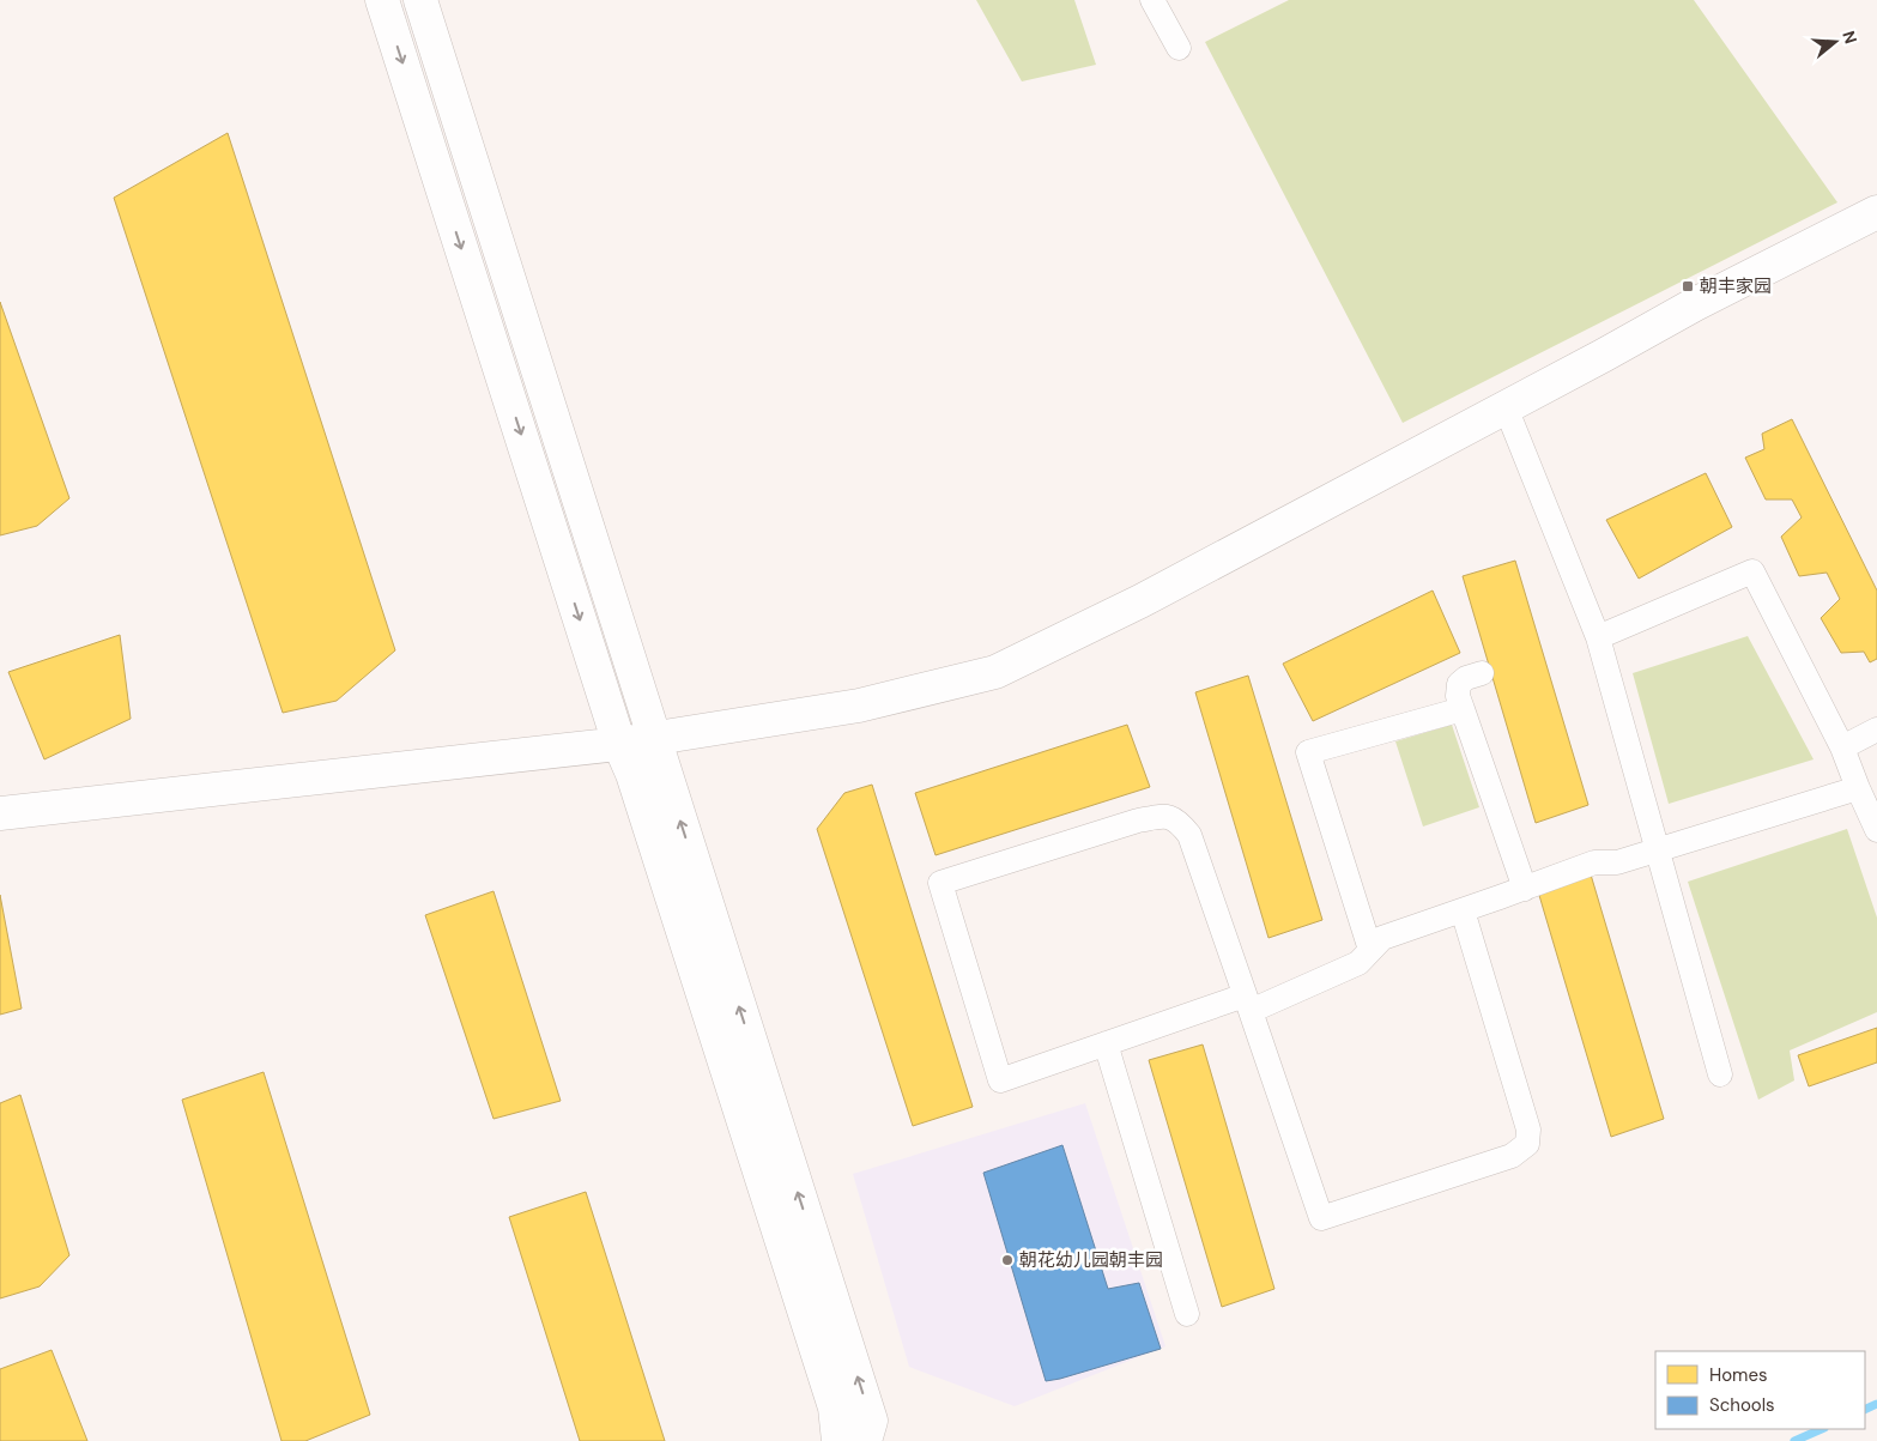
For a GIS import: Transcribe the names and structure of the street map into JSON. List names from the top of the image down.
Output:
{
  "places": {
    "transit": ["朝丰家园"],
    "other": ["朝花幼儿园朝丰园"]
  },
  "legend": ["Homes", "Schools"],
  "north": "right"
}
